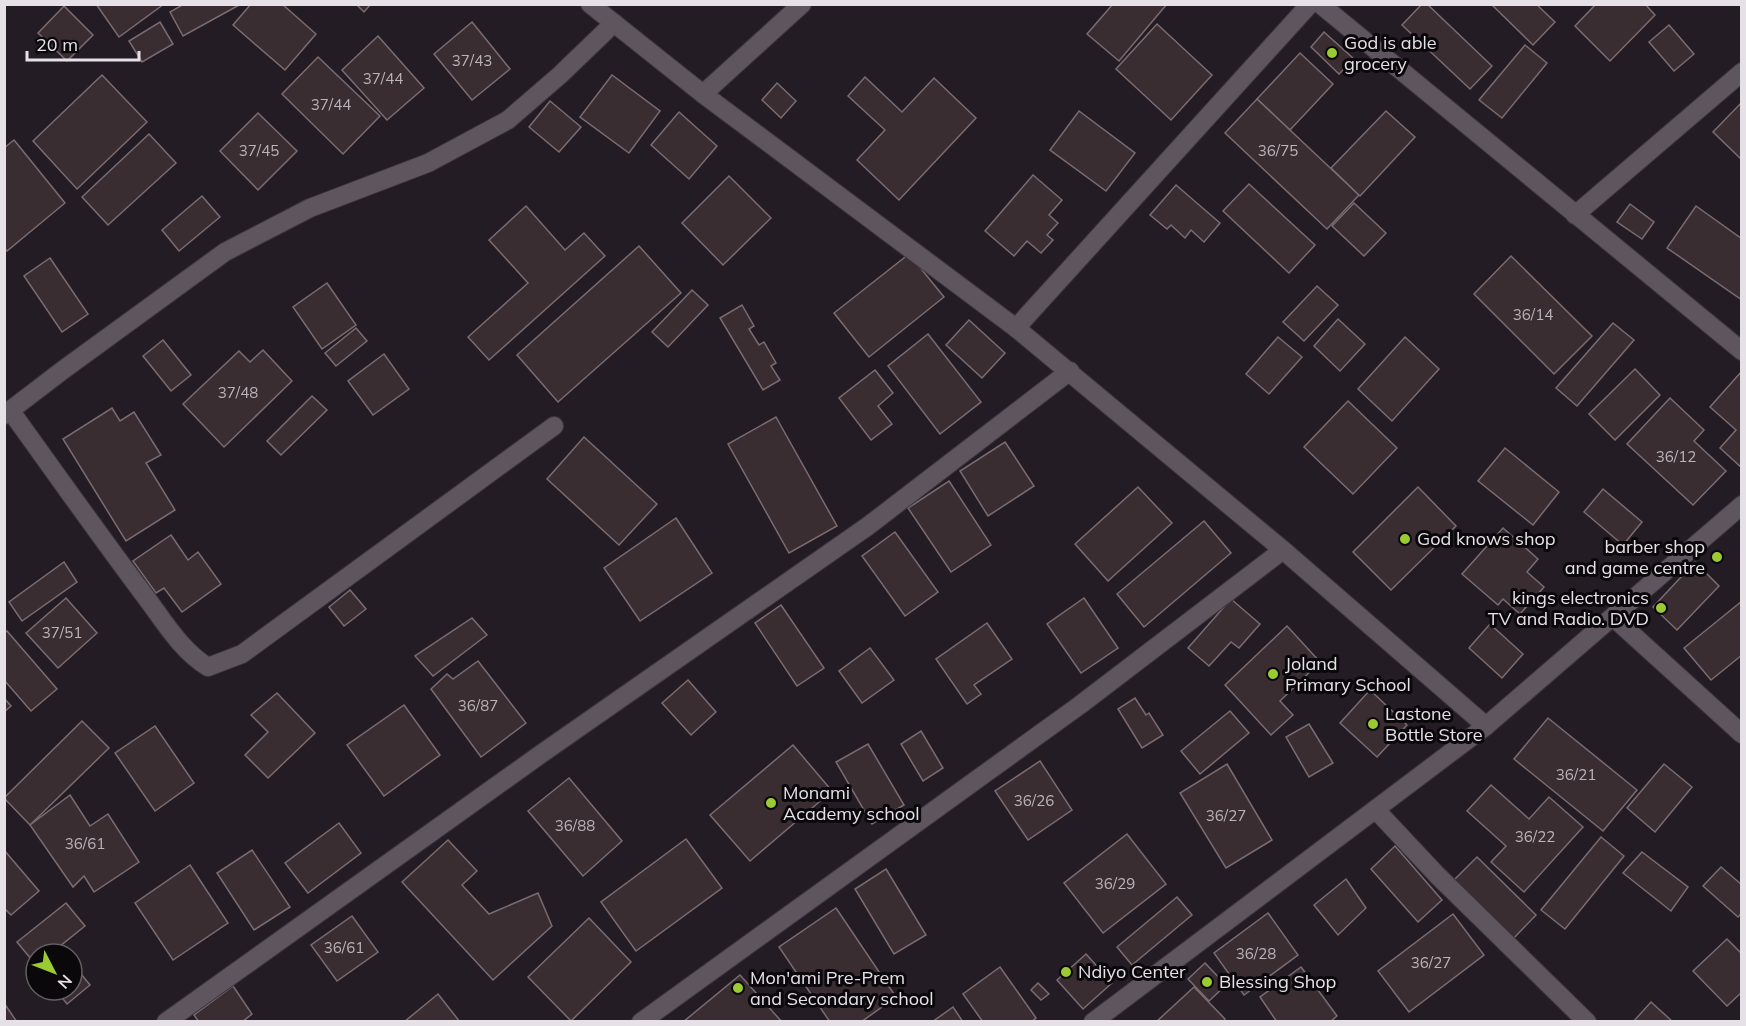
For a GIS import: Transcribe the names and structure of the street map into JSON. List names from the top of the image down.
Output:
{
  "places": [
    "God is able grocery",
    "God knows shop",
    "barber shop and game centre",
    "kings electronics TV and Radio. DVD",
    "Joland Primary School",
    "Lastone Bottle Store",
    "Monami Academy school",
    "Ndiyo Center",
    "Blessing Shop",
    "Mon'ami Pre-Prem and Secondary school"
  ],
  "house_numbers": [
    "37/43",
    "37/44",
    "37/44",
    "37/45",
    "36/75",
    "36/14",
    "37/48",
    "36/12",
    "37/51",
    "36/87",
    "36/21",
    "36/26",
    "36/27",
    "36/88",
    "36/22",
    "36/61",
    "36/29",
    "36/61",
    "36/28",
    "36/27"
  ],
  "scale_bar": "20 m",
  "north": "bottom right"
}
